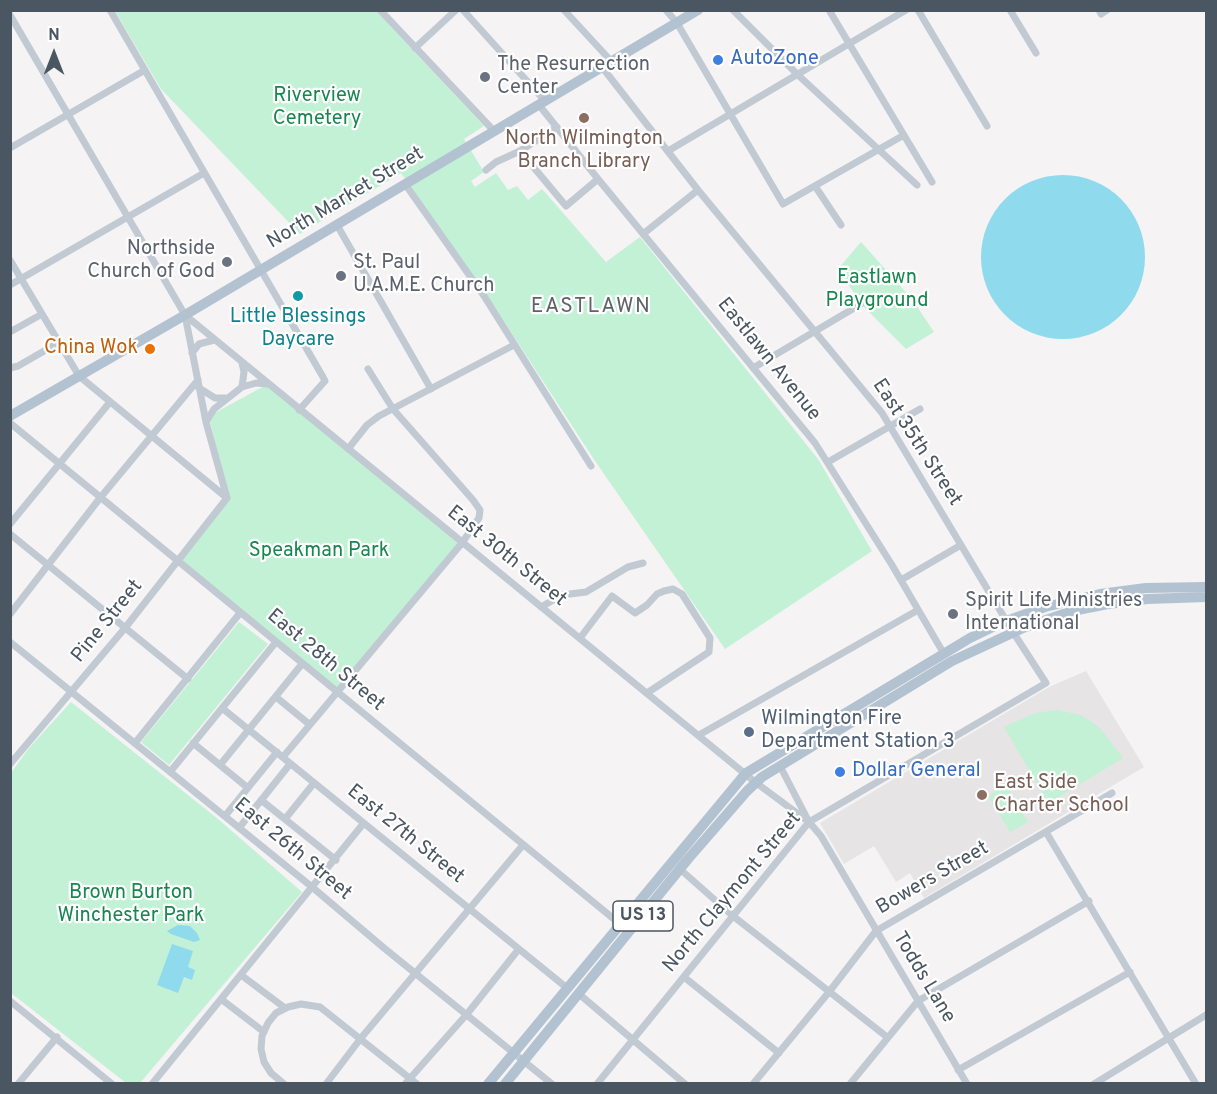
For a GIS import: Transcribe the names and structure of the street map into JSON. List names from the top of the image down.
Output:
{
  "streets": {
    "main road": ["North Market Street", "US 13"],
    "street": [
      "Eastlawn Avenue",
      "East 35th Street",
      "East 30th Street",
      "Pine Street",
      "East 28th Street",
      "East 27th Street",
      "East 26th Street",
      "Bowers Street",
      "North Claymont Street",
      "Todds Lane"
    ]
  },
  "crossings": [
    ["North Market Street", "Eastlawn Avenue"],
    ["North Market Street", "East 35th Street"],
    ["North Market Street", "East 30th Street"],
    ["Eastlawn Avenue", "US 13"],
    ["East 35th Street", "North Claymont Street"],
    ["East 35th Street", "US 13"],
    ["East 30th Street", "North Claymont Street"],
    ["East 30th Street", "US 13"],
    ["East 30th Street", "Todds Lane"],
    ["Pine Street", "East 28th Street"],
    ["Pine Street", "East 26th Street"],
    ["East 28th Street", "US 13"],
    ["East 27th Street", "US 13"],
    ["East 26th Street", "US 13"],
    ["Bowers Street", "Todds Lane"],
    ["North Claymont Street", "Todds Lane"],
    ["US 13", "Todds Lane"]
  ],
  "districts": ["EASTLAWN"],
  "parks": [
    "Riverview Cemetery",
    "Eastlawn Playground",
    "Speakman Park",
    "Brown Burton Winchester Park"
  ],
  "places": [
    "AutoZone",
    "The Resurrection Center",
    "North Wilmington Branch Library",
    "Northside Church of God",
    "St. Paul U.A.M.E. Church",
    "Little Blessings Daycare",
    "China Wok",
    "Spirit Life Ministries International",
    "Wilmington Fire Department Station 3",
    "Dollar General",
    "East Side Charter School"
  ],
  "north": "top"
}
